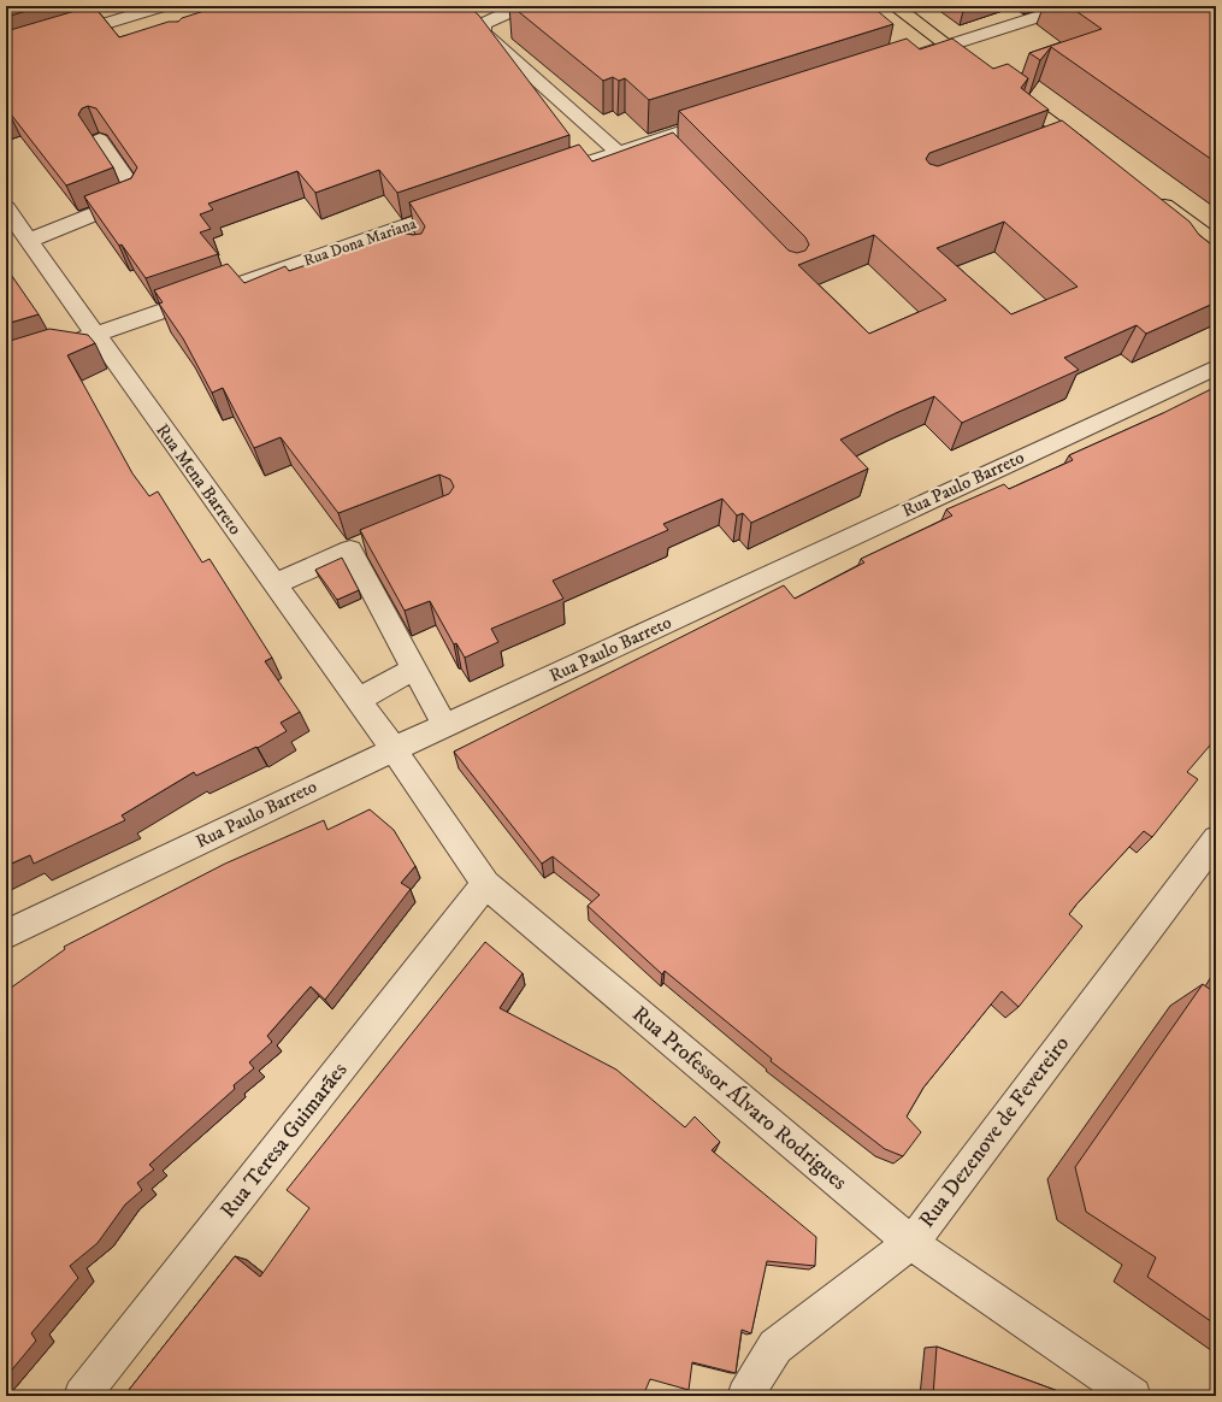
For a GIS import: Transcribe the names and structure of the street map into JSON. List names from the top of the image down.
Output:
{
  "streets": {
    "street": [
      "Rua Dona Mariana",
      "Rua Mena Barreto",
      "Rua Paulo Barreto",
      "Rua Professor Álvaro Rodrigues",
      "Rua Dezenove de Fevereiro",
      "Rua Teresa Guimarães"
    ]
  },
  "crossings": [
    ["Rua Dona Mariana", "Rua Mena Barreto"],
    ["Rua Mena Barreto", "Rua Paulo Barreto"],
    ["Rua Mena Barreto", "Rua Professor Álvaro Rodrigues"],
    ["Rua Paulo Barreto", "Rua Professor Álvaro Rodrigues"],
    ["Rua Professor Álvaro Rodrigues", "Rua Dezenove de Fevereiro"],
    ["Rua Professor Álvaro Rodrigues", "Rua Teresa Guimarães"]
  ]
}
